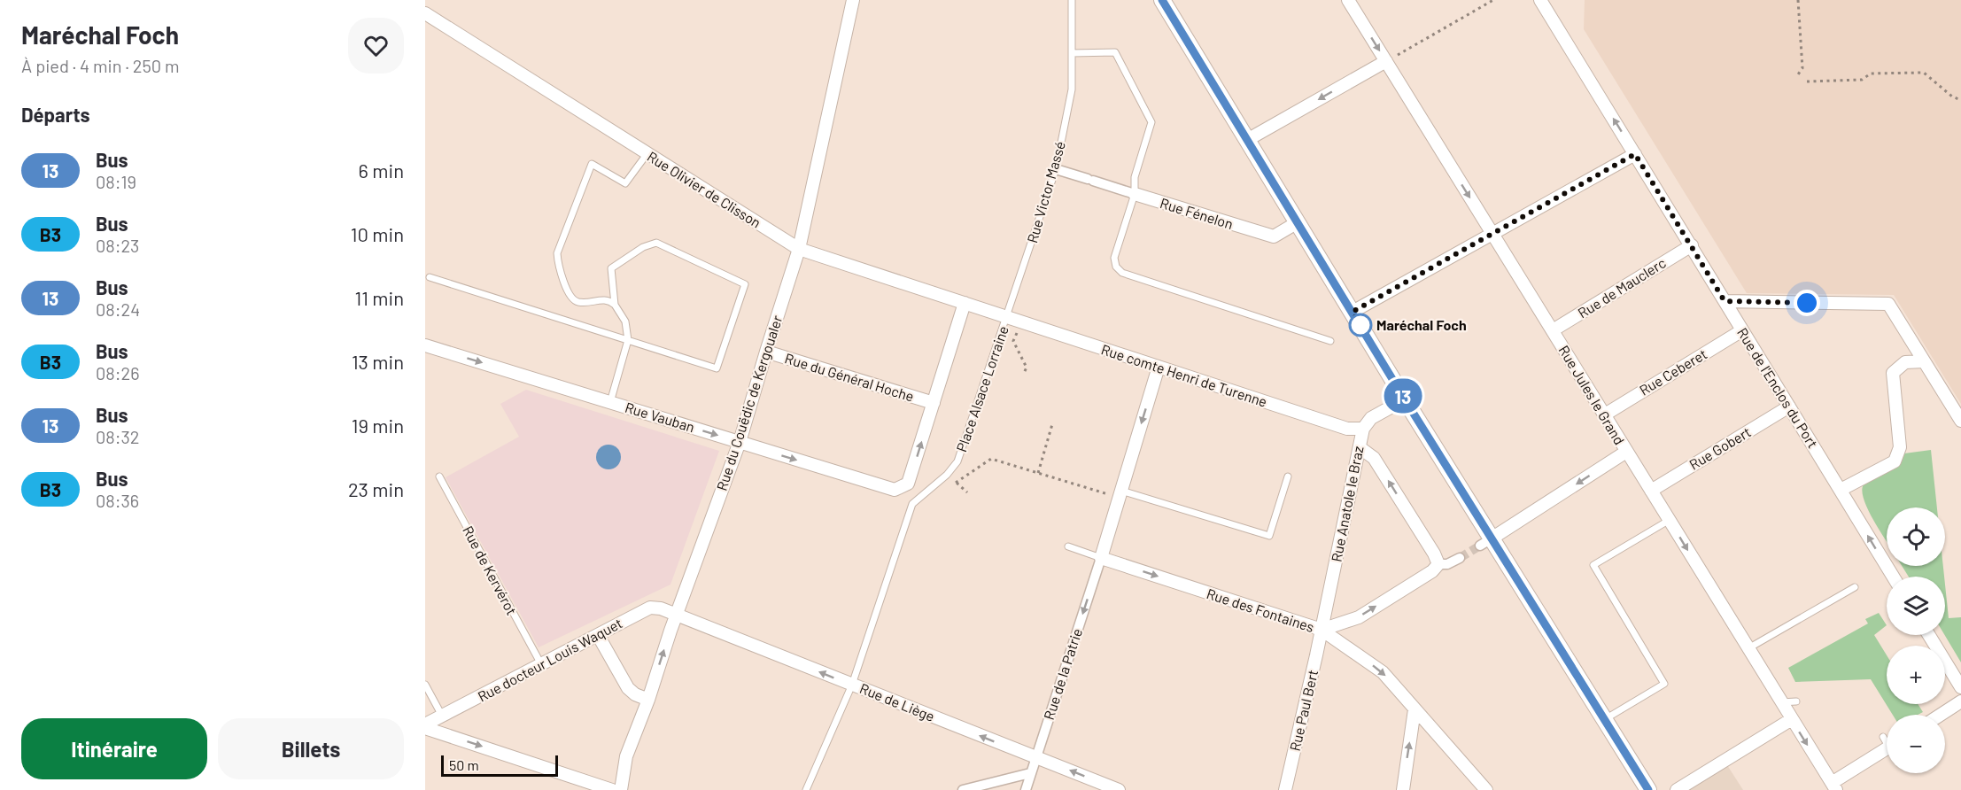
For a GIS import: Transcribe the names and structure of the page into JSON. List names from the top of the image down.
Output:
{
  "streets": {
    "street": [
      "Rue Olivier de Clisson",
      "Rue Fénelon",
      "Rue de Mauclerc",
      "Rue Ceberet",
      "Rue comte Henri de Turenne",
      "Rue du Général Hoche",
      "Rue de l'Enclos du Port",
      "Rue Jules le Grand",
      "Rue du Couëdic de Kergoualer",
      "Rue Vauban",
      "Rue Gobert",
      "Rue Anatole le Braz",
      "Rue des Fontaines",
      "Rue docteur Louis Waquet",
      "Rue de la Patrie",
      "Rue de Liège",
      "Rue Paul Bert"
    ],
    "lane": ["Rue Victor Massé", "Place Alsace Lorraine", "Rue de Kervérot"]
  },
  "crossings": [
    ["Rue Olivier de Clisson", "Rue Victor Massé"],
    ["Rue Olivier de Clisson", "Rue comte Henri de Turenne"],
    ["Rue Olivier de Clisson", "Place Alsace Lorraine"],
    ["Rue Olivier de Clisson", "Rue du Couëdic de Kergoualer"],
    ["Rue Victor Massé", "Rue Fénelon"],
    ["Rue Victor Massé", "Rue comte Henri de Turenne"],
    ["Rue Victor Massé", "Place Alsace Lorraine"],
    ["Rue de Mauclerc", "Rue de l'Enclos du Port"],
    ["Rue de Mauclerc", "Rue Jules le Grand"],
    ["Rue Ceberet", "Rue de l'Enclos du Port"],
    ["Rue Ceberet", "Rue Jules le Grand"],
    ["Rue comte Henri de Turenne", "Place Alsace Lorraine"],
    ["Rue comte Henri de Turenne", "Rue Anatole le Braz"],
    ["Rue du Général Hoche", "Rue du Couëdic de Kergoualer"],
    ["Rue du Général Hoche", "Rue Vauban"],
    ["Rue de l'Enclos du Port", "Rue Gobert"],
    ["Place Alsace Lorraine", "Rue de Liège"],
    ["Rue Jules le Grand", "Rue Gobert"],
    ["Rue du Couëdic de Kergoualer", "Rue Vauban"],
    ["Rue du Couëdic de Kergoualer", "Rue docteur Louis Waquet"],
    ["Rue du Couëdic de Kergoualer", "Rue de Liège"],
    ["Rue Anatole le Braz", "Rue des Fontaines"],
    ["Rue Anatole le Braz", "Rue Paul Bert"],
    ["Rue de Kervérot", "Rue docteur Louis Waquet"],
    ["Rue des Fontaines", "Rue de la Patrie"],
    ["Rue des Fontaines", "Rue Paul Bert"],
    ["Rue docteur Louis Waquet", "Rue de Liège"],
    ["Rue de la Patrie", "Rue de Liège"]
  ],
  "one_way": [
    "Rue de l'Enclos du Port",
    "Rue Jules le Grand",
    "Rue Vauban",
    "Rue des Fontaines",
    "Rue de la Patrie",
    "Rue de Liège"
  ],
  "places": ["Maréchal Foch"],
  "lines": ["bus line 13"],
  "scale_bar": "50 m",
  "page": {
    "heading": [
      ["Maréchal Foch", "À pied · 4 min · 250 m"],
      "Départs"
    ],
    "on_map": "13",
    "list": [
      {
        "mark": "13",
        "name": "Bus",
        "note": "08:19",
        "value": "6 min"
      },
      {
        "mark": "B3",
        "name": "Bus",
        "note": "08:23",
        "value": "10 min"
      },
      {
        "mark": "13",
        "name": "Bus",
        "note": "08:24",
        "value": "11 min"
      },
      {
        "mark": "B3",
        "name": "Bus",
        "note": "08:26",
        "value": "13 min"
      },
      {
        "mark": "13",
        "name": "Bus",
        "note": "08:32",
        "value": "19 min"
      },
      {
        "mark": "B3",
        "name": "Bus",
        "note": "08:36",
        "value": "23 min"
      }
    ],
    "map_buttons": ["+", "−"],
    "buttons": ["Itinéraire", "Billets"],
    "scale": "50 m"
  }
}
